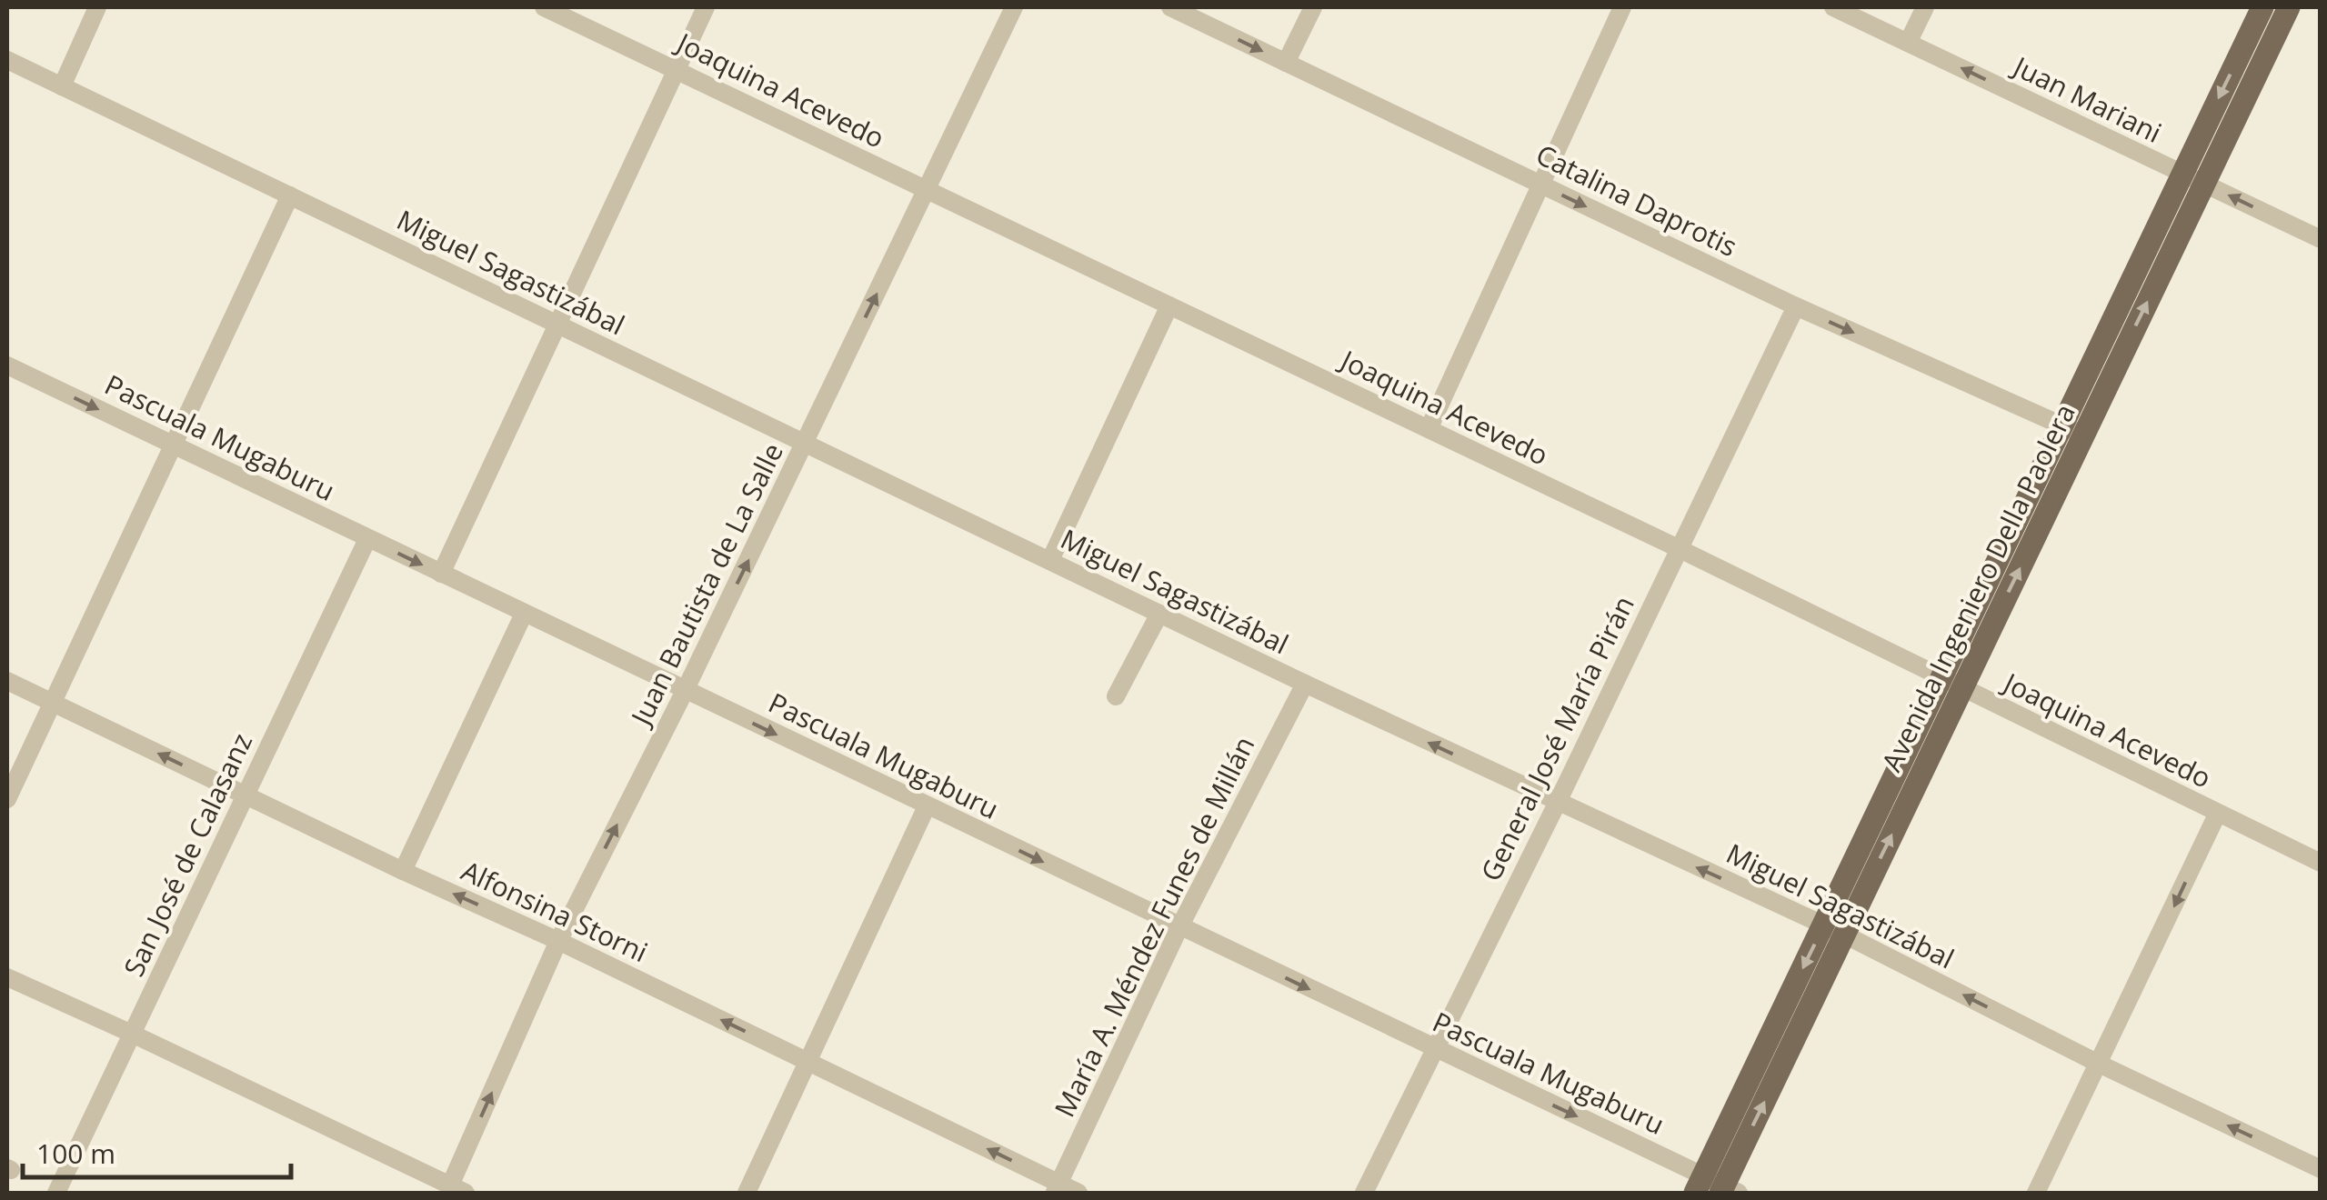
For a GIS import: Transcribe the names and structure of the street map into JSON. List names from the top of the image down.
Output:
{
  "streets": {
    "main road": ["Avenida Ingeniero Della Paolera"],
    "street": [
      "Joaquina Acevedo",
      "Juan Mariani",
      "Catalina Daprotis",
      "Miguel Sagastizábal",
      "Pascuala Mugaburu",
      "Juan Bautista de La Salle",
      "General José María Pirán",
      "San José de Calasanz",
      "Alfonsina Storni",
      "María A. Méndez Funes de Millán"
    ]
  },
  "crossings": [
    ["Joaquina Acevedo", "Juan Bautista de La Salle"],
    ["Joaquina Acevedo", "Avenida Ingeniero Della Paolera"],
    ["Joaquina Acevedo", "General José María Pirán"],
    ["Juan Mariani", "Avenida Ingeniero Della Paolera"],
    ["Catalina Daprotis", "Avenida Ingeniero Della Paolera"],
    ["Catalina Daprotis", "General José María Pirán"],
    ["Miguel Sagastizábal", "Juan Bautista de La Salle"],
    ["Miguel Sagastizábal", "Avenida Ingeniero Della Paolera"],
    ["Miguel Sagastizábal", "General José María Pirán"],
    ["Miguel Sagastizábal", "María A. Méndez Funes de Millán"],
    ["Pascuala Mugaburu", "Juan Bautista de La Salle"],
    ["Pascuala Mugaburu", "Avenida Ingeniero Della Paolera"],
    ["Pascuala Mugaburu", "General José María Pirán"],
    ["Pascuala Mugaburu", "San José de Calasanz"],
    ["Pascuala Mugaburu", "María A. Méndez Funes de Millán"],
    ["Juan Bautista de La Salle", "Alfonsina Storni"],
    ["San José de Calasanz", "Alfonsina Storni"],
    ["Alfonsina Storni", "María A. Méndez Funes de Millán"]
  ],
  "one_way": [
    "Juan Mariani",
    "Catalina Daprotis",
    "Miguel Sagastizábal",
    "Pascuala Mugaburu",
    "Juan Bautista de La Salle",
    "Alfonsina Storni"
  ],
  "scale_bar": "100 m"
}
